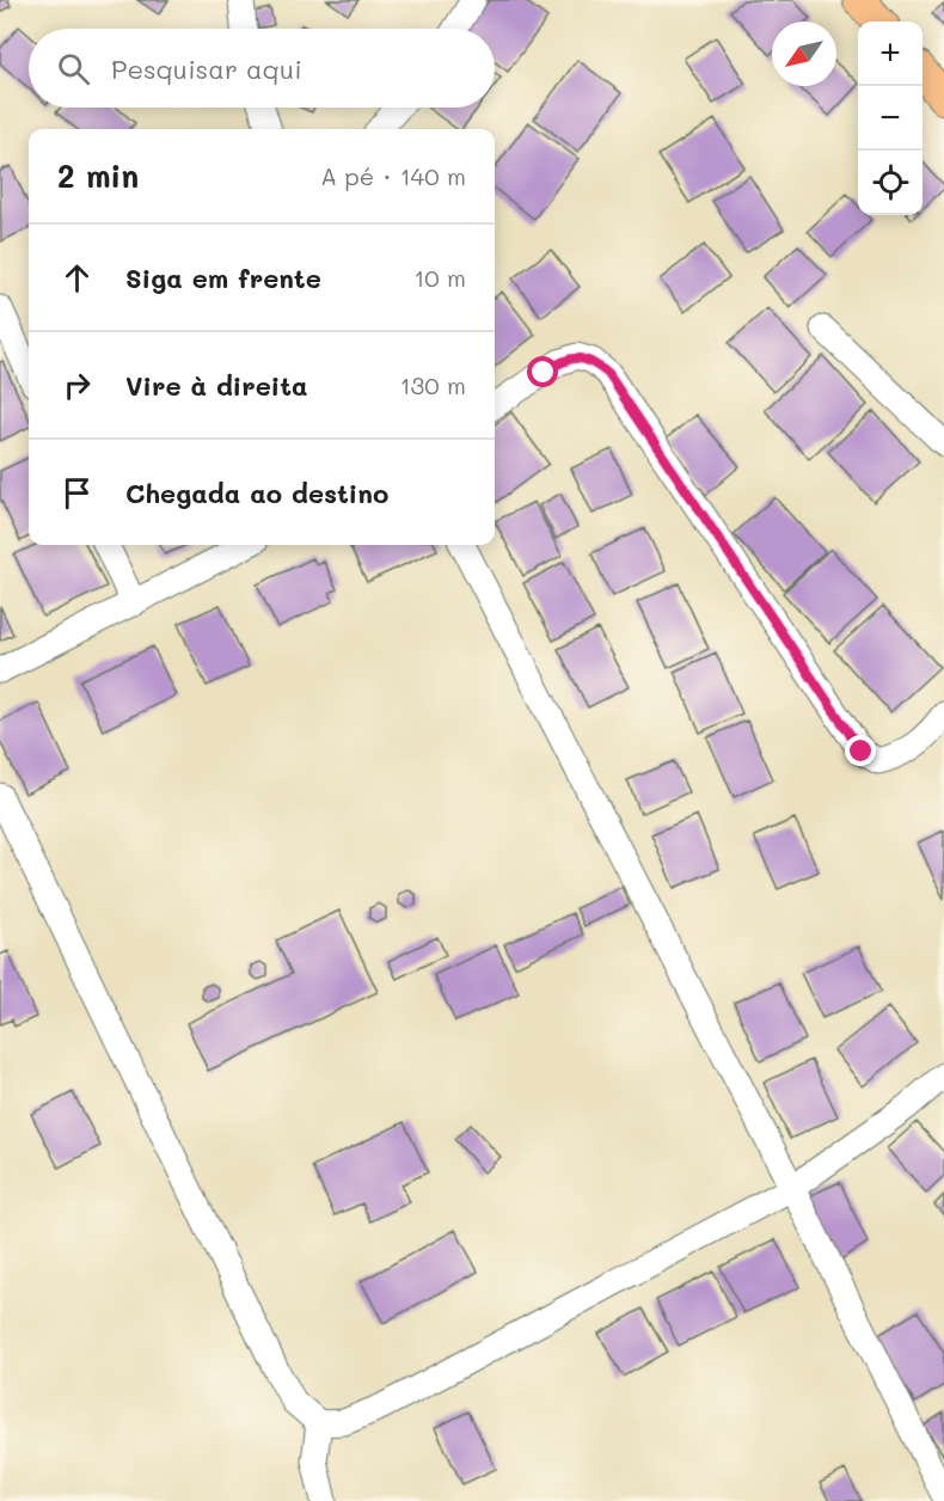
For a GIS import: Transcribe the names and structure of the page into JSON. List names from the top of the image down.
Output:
{
  "north": "bottom left",
  "page": {
    "map_buttons": ["+", "−"],
    "search": "Pesquisar aqui",
    "heading": ["2 min", "A pé · 140 m"],
    "list": [
      ["Siga em frente", "10 m"],
      ["Vire à direita", "130 m"],
      "Chegada ao destino"
    ]
  }
}
